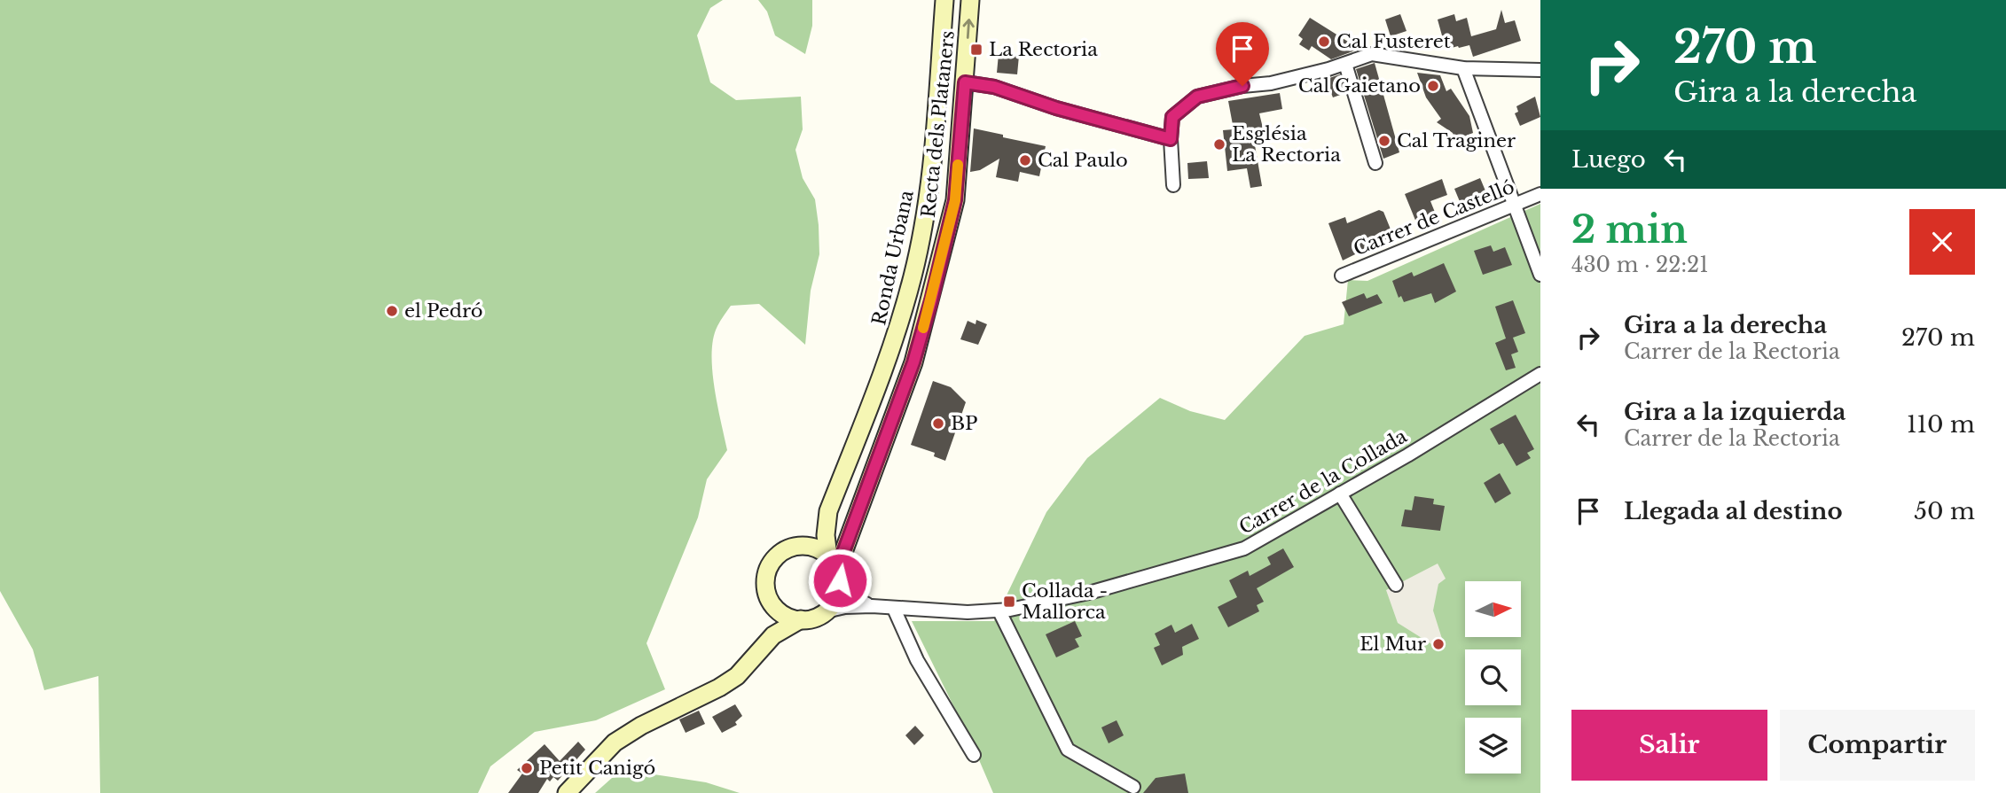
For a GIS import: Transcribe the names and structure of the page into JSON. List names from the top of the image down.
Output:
{
  "streets": {
    "main road": ["Recta dels Plataners", "Ronda Urbana"],
    "street": ["Carrer de Castelló", "Carrer de la Collada"]
  },
  "crossings": [
    ["Recta dels Plataners", "Ronda Urbana"],
    ["Recta dels Plataners", "Carrer de la Collada"],
    ["Ronda Urbana", "Carrer de la Collada"]
  ],
  "places": {
    "other": [
      "Cal Fusteret",
      "Cal Gaietano",
      "Cal Traginer",
      "Església La Rectoria",
      "Cal Paulo",
      "el Pedró",
      "BP",
      "El Mur",
      "Petit Canigó"
    ],
    "transit": ["La Rectoria", "Collada - Mallorca"]
  },
  "north": "right",
  "page": {
    "turn": ["270 m", "Gira a la derecha"],
    "then": "Luego",
    "heading": ["2 min", "430 m · 22:21"],
    "list": [
      {
        "name": "Gira a la derecha",
        "note": "Carrer de la Rectoria",
        "value": "270 m"
      },
      {
        "name": "Gira a la izquierda",
        "note": "Carrer de la Rectoria",
        "value": "110 m"
      },
      {
        "name": "Llegada al destino",
        "value": "50 m"
      }
    ],
    "buttons": ["Salir", "Compartir"]
  }
}
